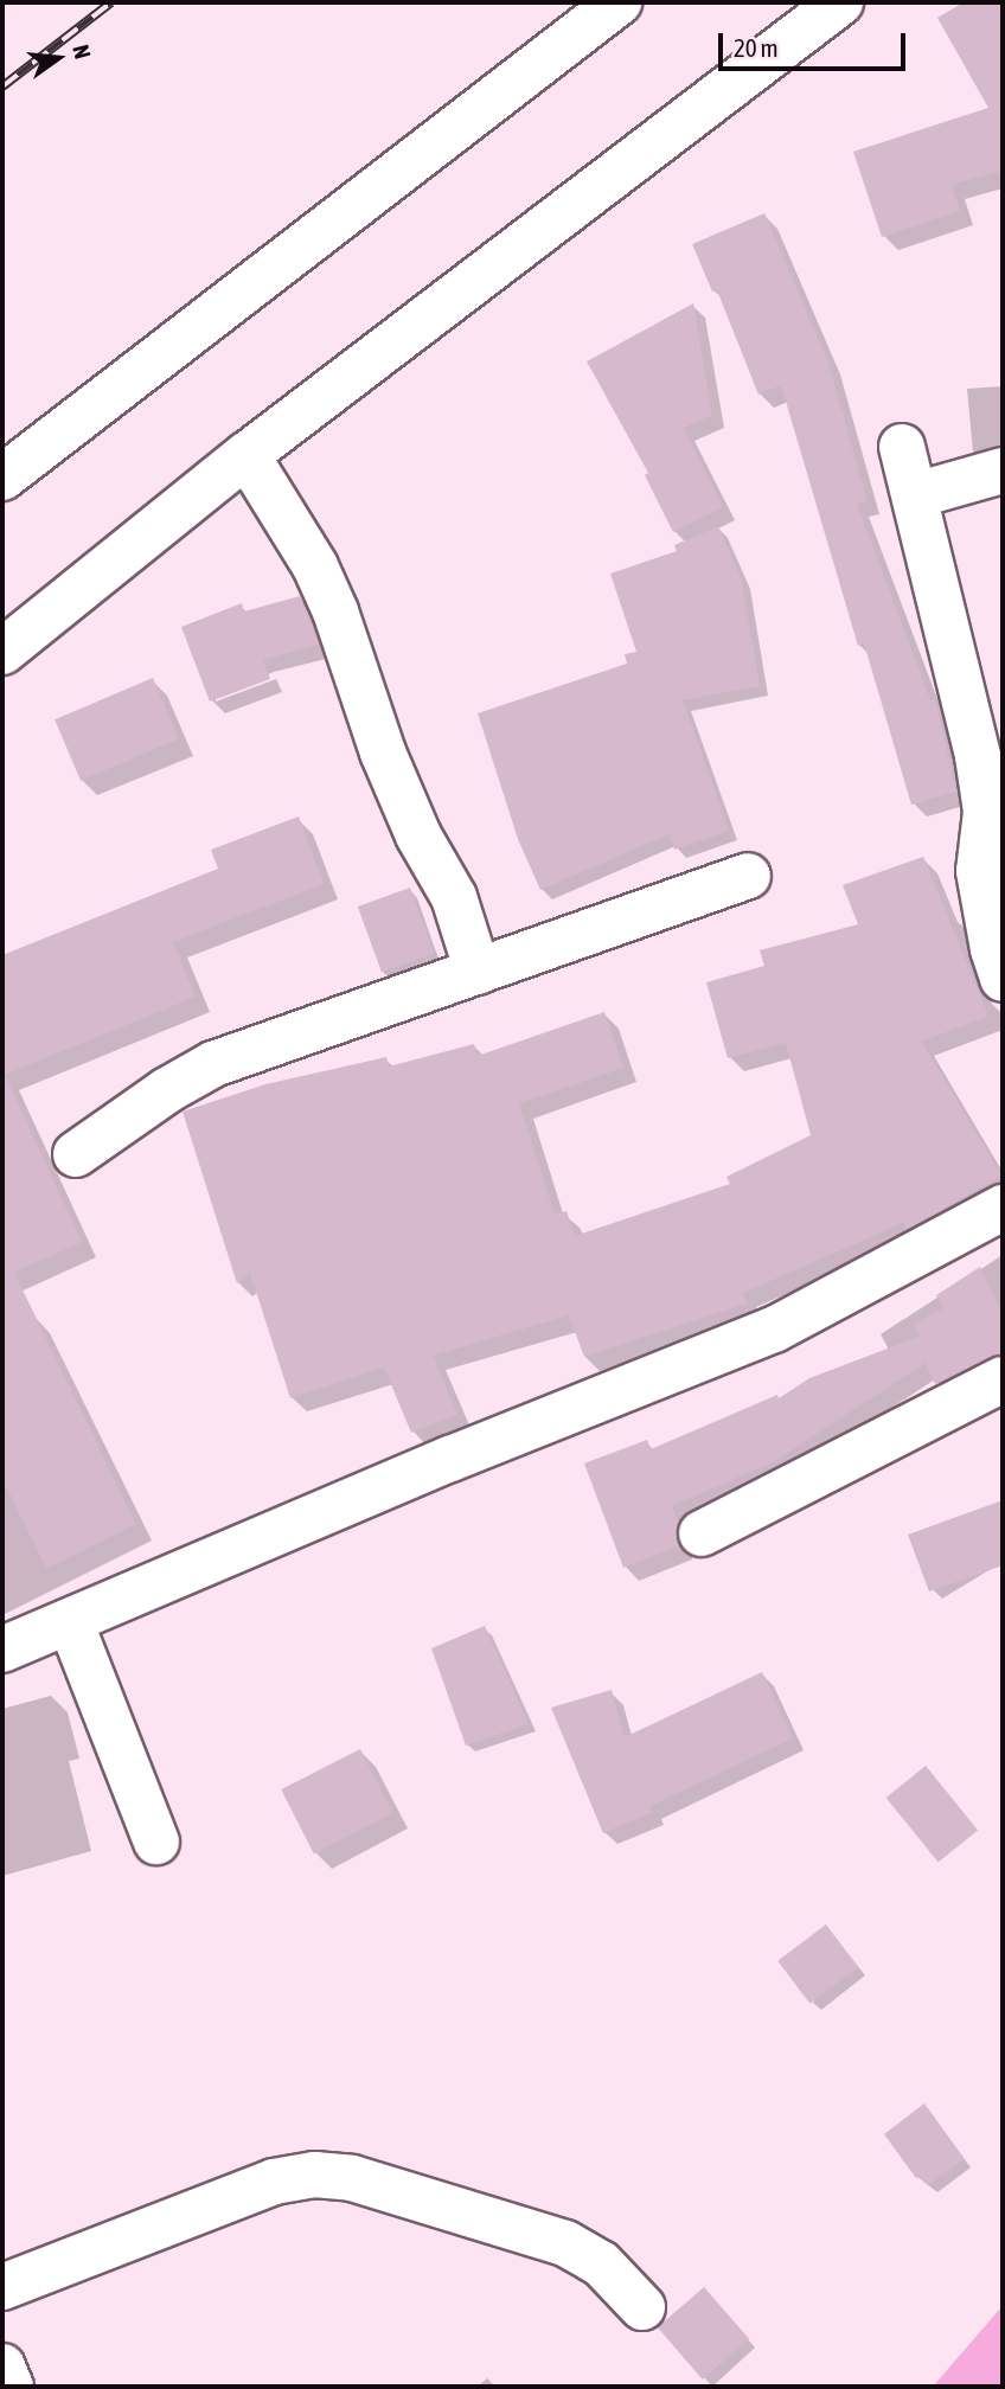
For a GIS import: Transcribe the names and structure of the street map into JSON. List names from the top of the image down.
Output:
{
  "scale_bar": "20 m",
  "north": "right"
}
